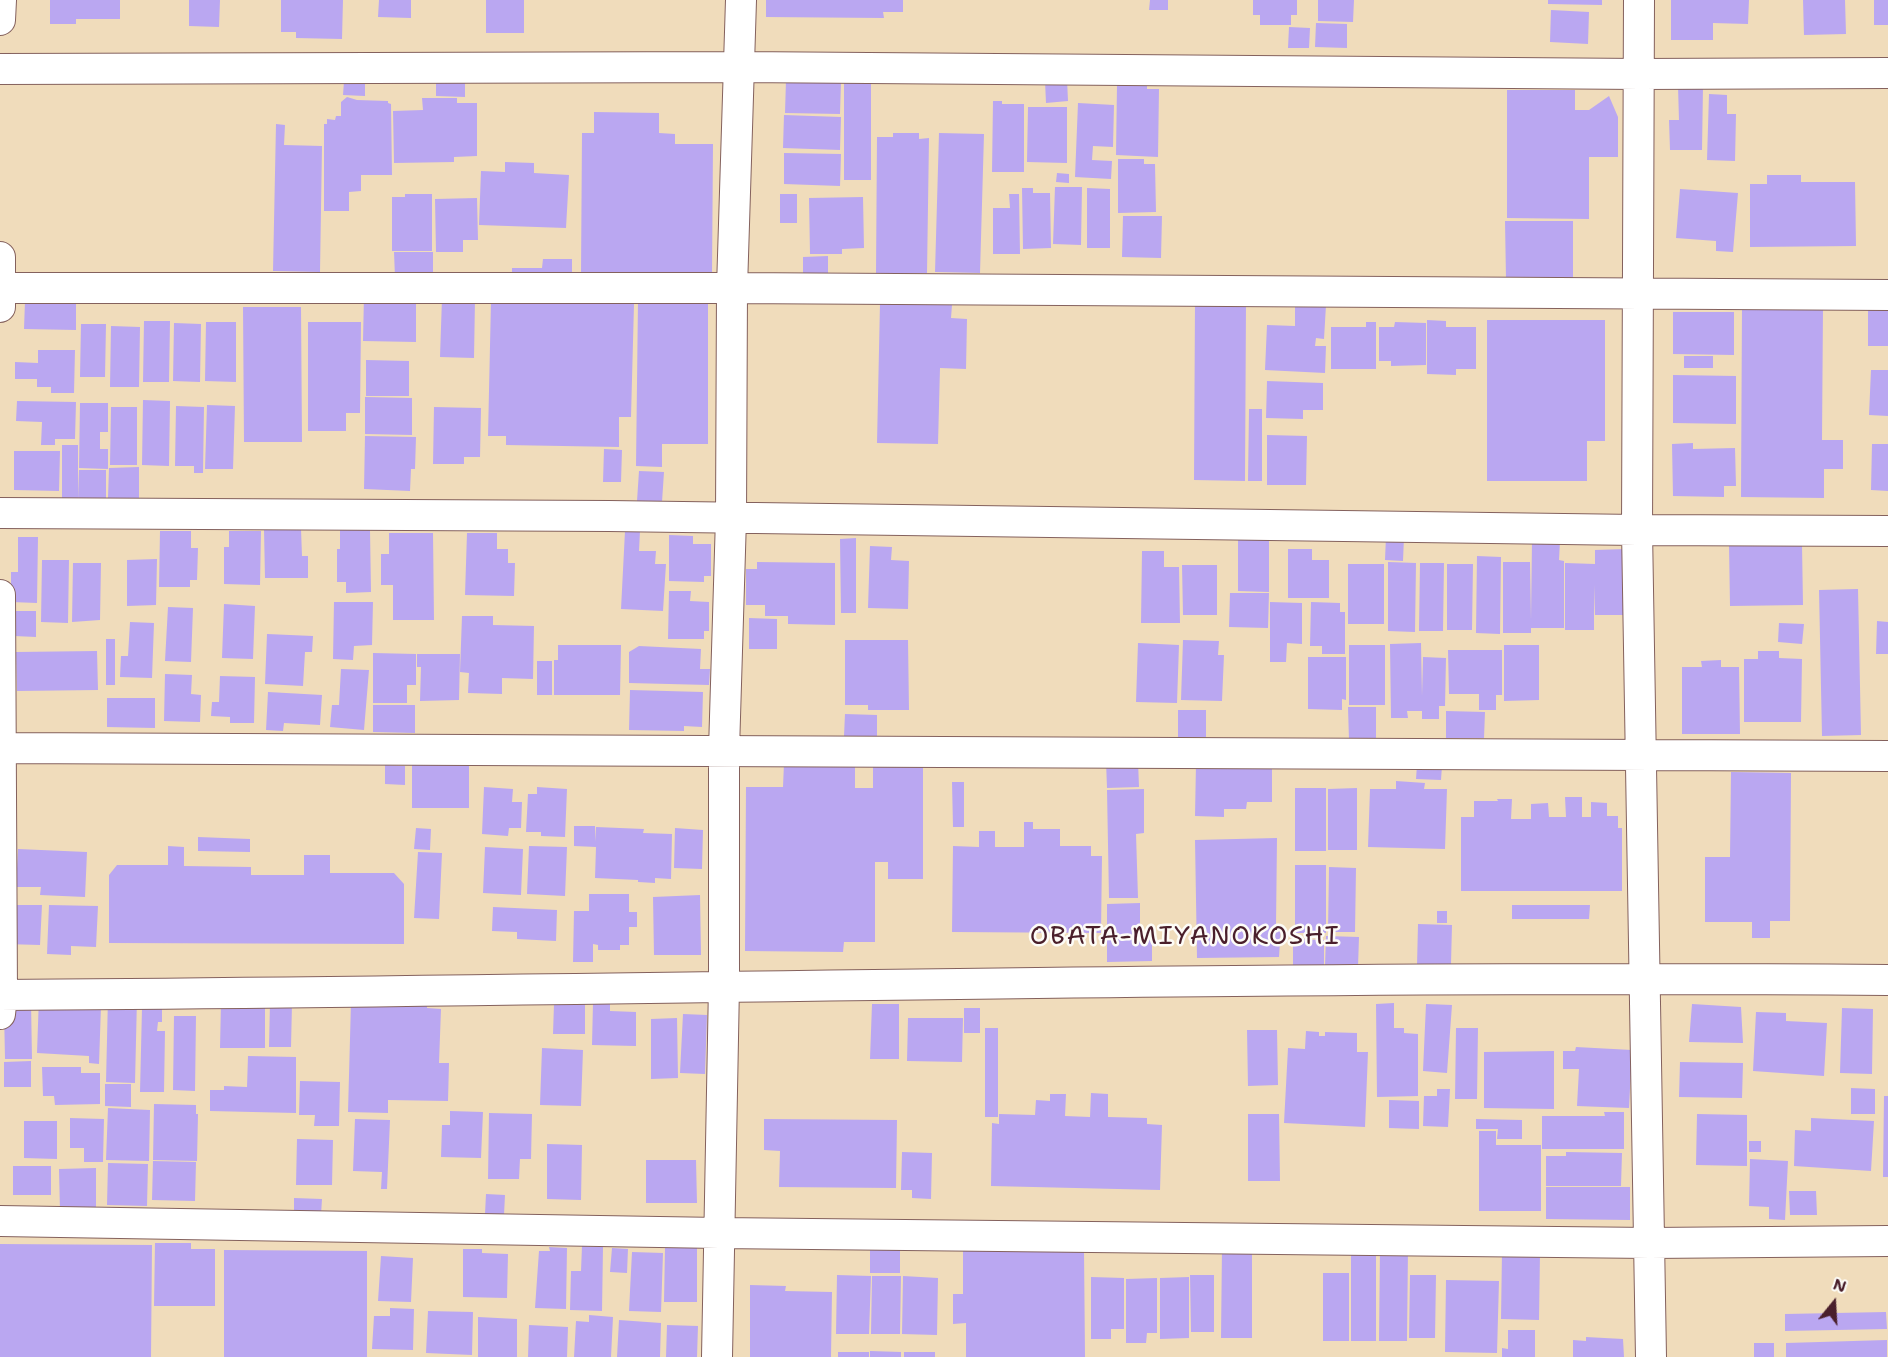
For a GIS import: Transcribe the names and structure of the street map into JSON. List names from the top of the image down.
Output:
{
  "districts": ["OBATA-MIYANOKOSHI"],
  "north": "top"
}
